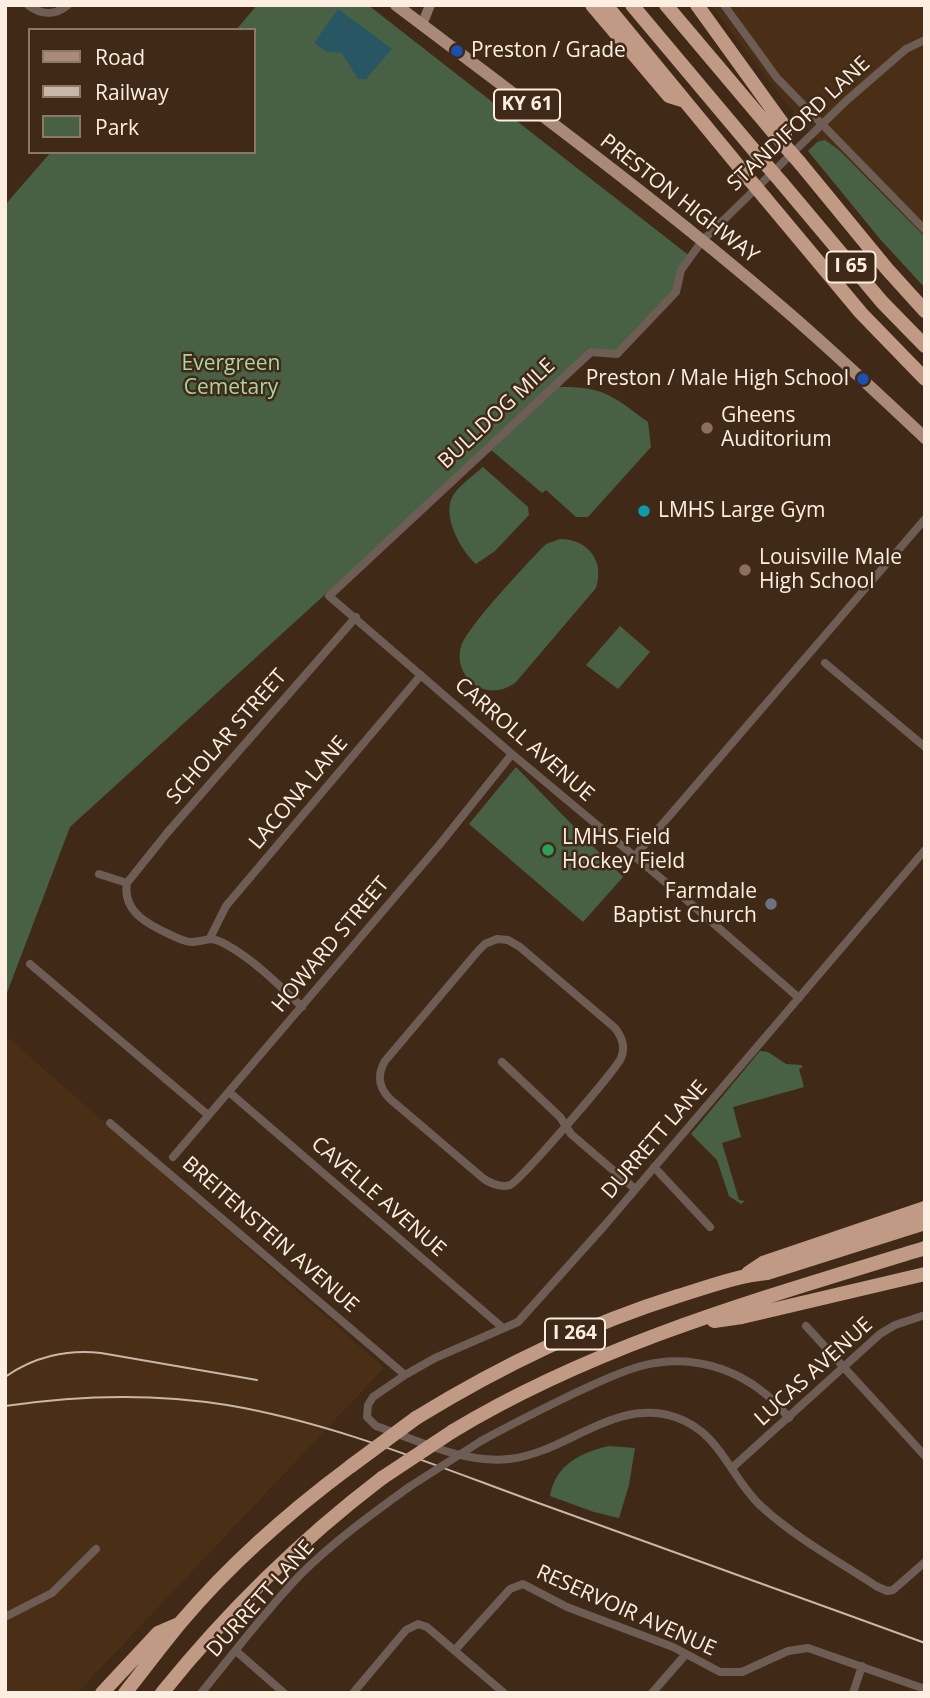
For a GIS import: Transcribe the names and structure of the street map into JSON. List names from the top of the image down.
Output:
{
  "streets": {
    "highway": ["I 65", "I 264"],
    "main road": ["KY 61", "PRESTON HIGHWAY"],
    "street": [
      "STANDIFORD LANE",
      "BULLDOG MILE",
      "SCHOLAR STREET",
      "CARROLL AVENUE",
      "LACONA LANE",
      "HOWARD STREET",
      "DURRETT LANE",
      "CAVELLE AVENUE",
      "BREITENSTEIN AVENUE",
      "LUCAS AVENUE",
      "RESERVOIR AVENUE"
    ]
  },
  "crossings": [
    ["STANDIFORD LANE", "PRESTON HIGHWAY"],
    ["STANDIFORD LANE", "BULLDOG MILE"],
    ["PRESTON HIGHWAY", "BULLDOG MILE"],
    ["BULLDOG MILE", "SCHOLAR STREET"],
    ["BULLDOG MILE", "CARROLL AVENUE"],
    ["SCHOLAR STREET", "CARROLL AVENUE"],
    ["CARROLL AVENUE", "LACONA LANE"],
    ["CARROLL AVENUE", "HOWARD STREET"],
    ["CARROLL AVENUE", "DURRETT LANE"],
    ["HOWARD STREET", "CAVELLE AVENUE"],
    ["DURRETT LANE", "CAVELLE AVENUE"],
    ["DURRETT LANE", "BREITENSTEIN AVENUE"],
    ["DURRETT LANE", "LUCAS AVENUE"]
  ],
  "parks": ["Evergreen Cemetary"],
  "places": [
    "Preston / Grade",
    "Preston / Male High School",
    "Gheens Auditorium",
    "LMHS Large Gym",
    "Louisville Male High School",
    "LMHS Field Hockey Field",
    "Farmdale Baptist Church"
  ],
  "legend": ["Road", "Railway", "Park"]
}
